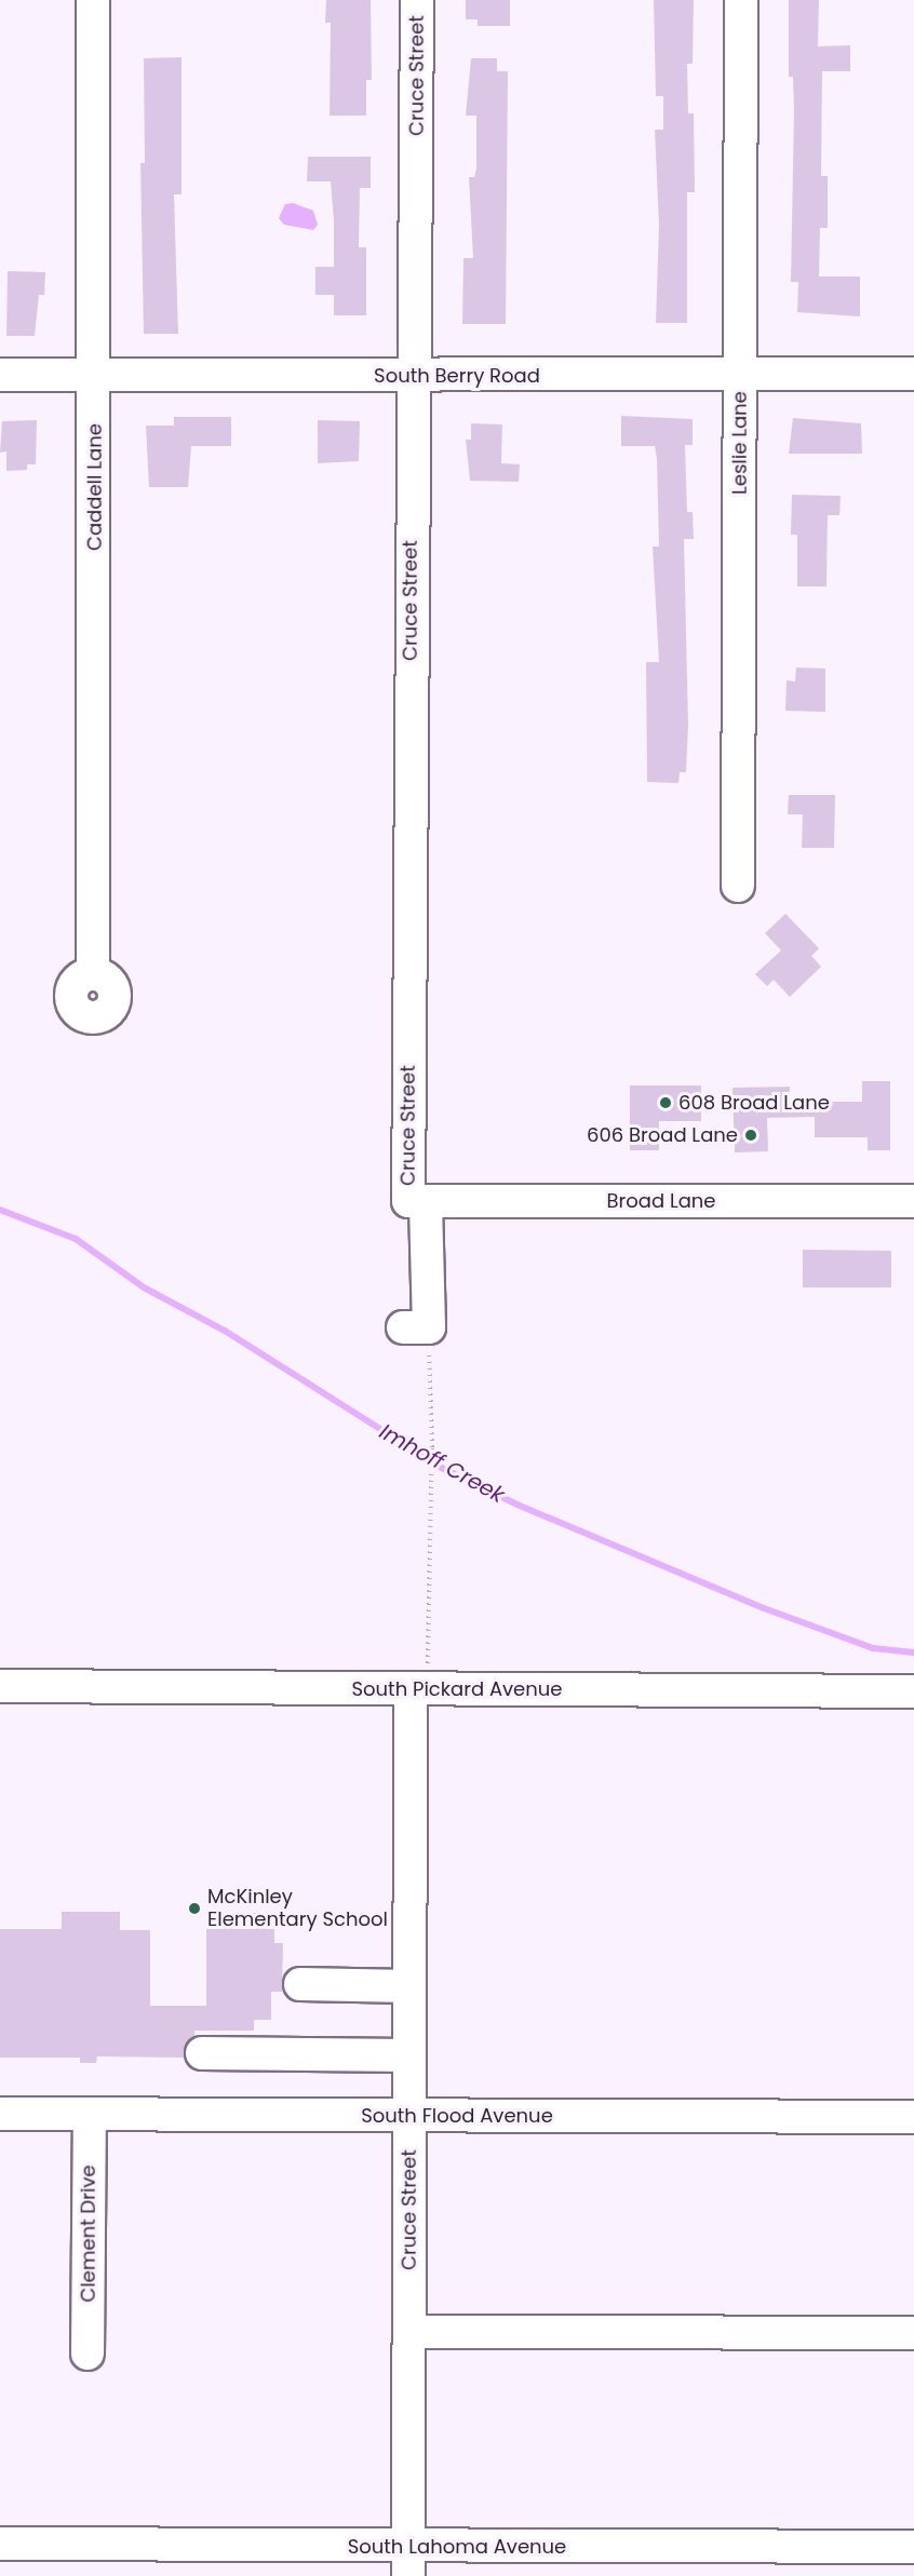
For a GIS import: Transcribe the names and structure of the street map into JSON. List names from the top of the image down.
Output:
{
  "streets": {
    "street": [
      "Cruce Street",
      "South Berry Road",
      "Leslie Lane",
      "Caddell Lane",
      "Broad Lane",
      "South Pickard Avenue",
      "South Flood Avenue",
      "Clement Drive",
      "South Lahoma Avenue"
    ]
  },
  "crossings": [
    ["Cruce Street", "South Berry Road"],
    ["Cruce Street", "Broad Lane"],
    ["Cruce Street", "South Pickard Avenue"],
    ["Cruce Street", "South Flood Avenue"],
    ["Cruce Street", "South Lahoma Avenue"],
    ["South Berry Road", "Leslie Lane"],
    ["South Berry Road", "Caddell Lane"],
    ["South Flood Avenue", "Clement Drive"]
  ],
  "water": ["Imhoff Creek"],
  "places": ["608 Broad Lane", "606 Broad Lane", "McKinley Elementary School"]
}
